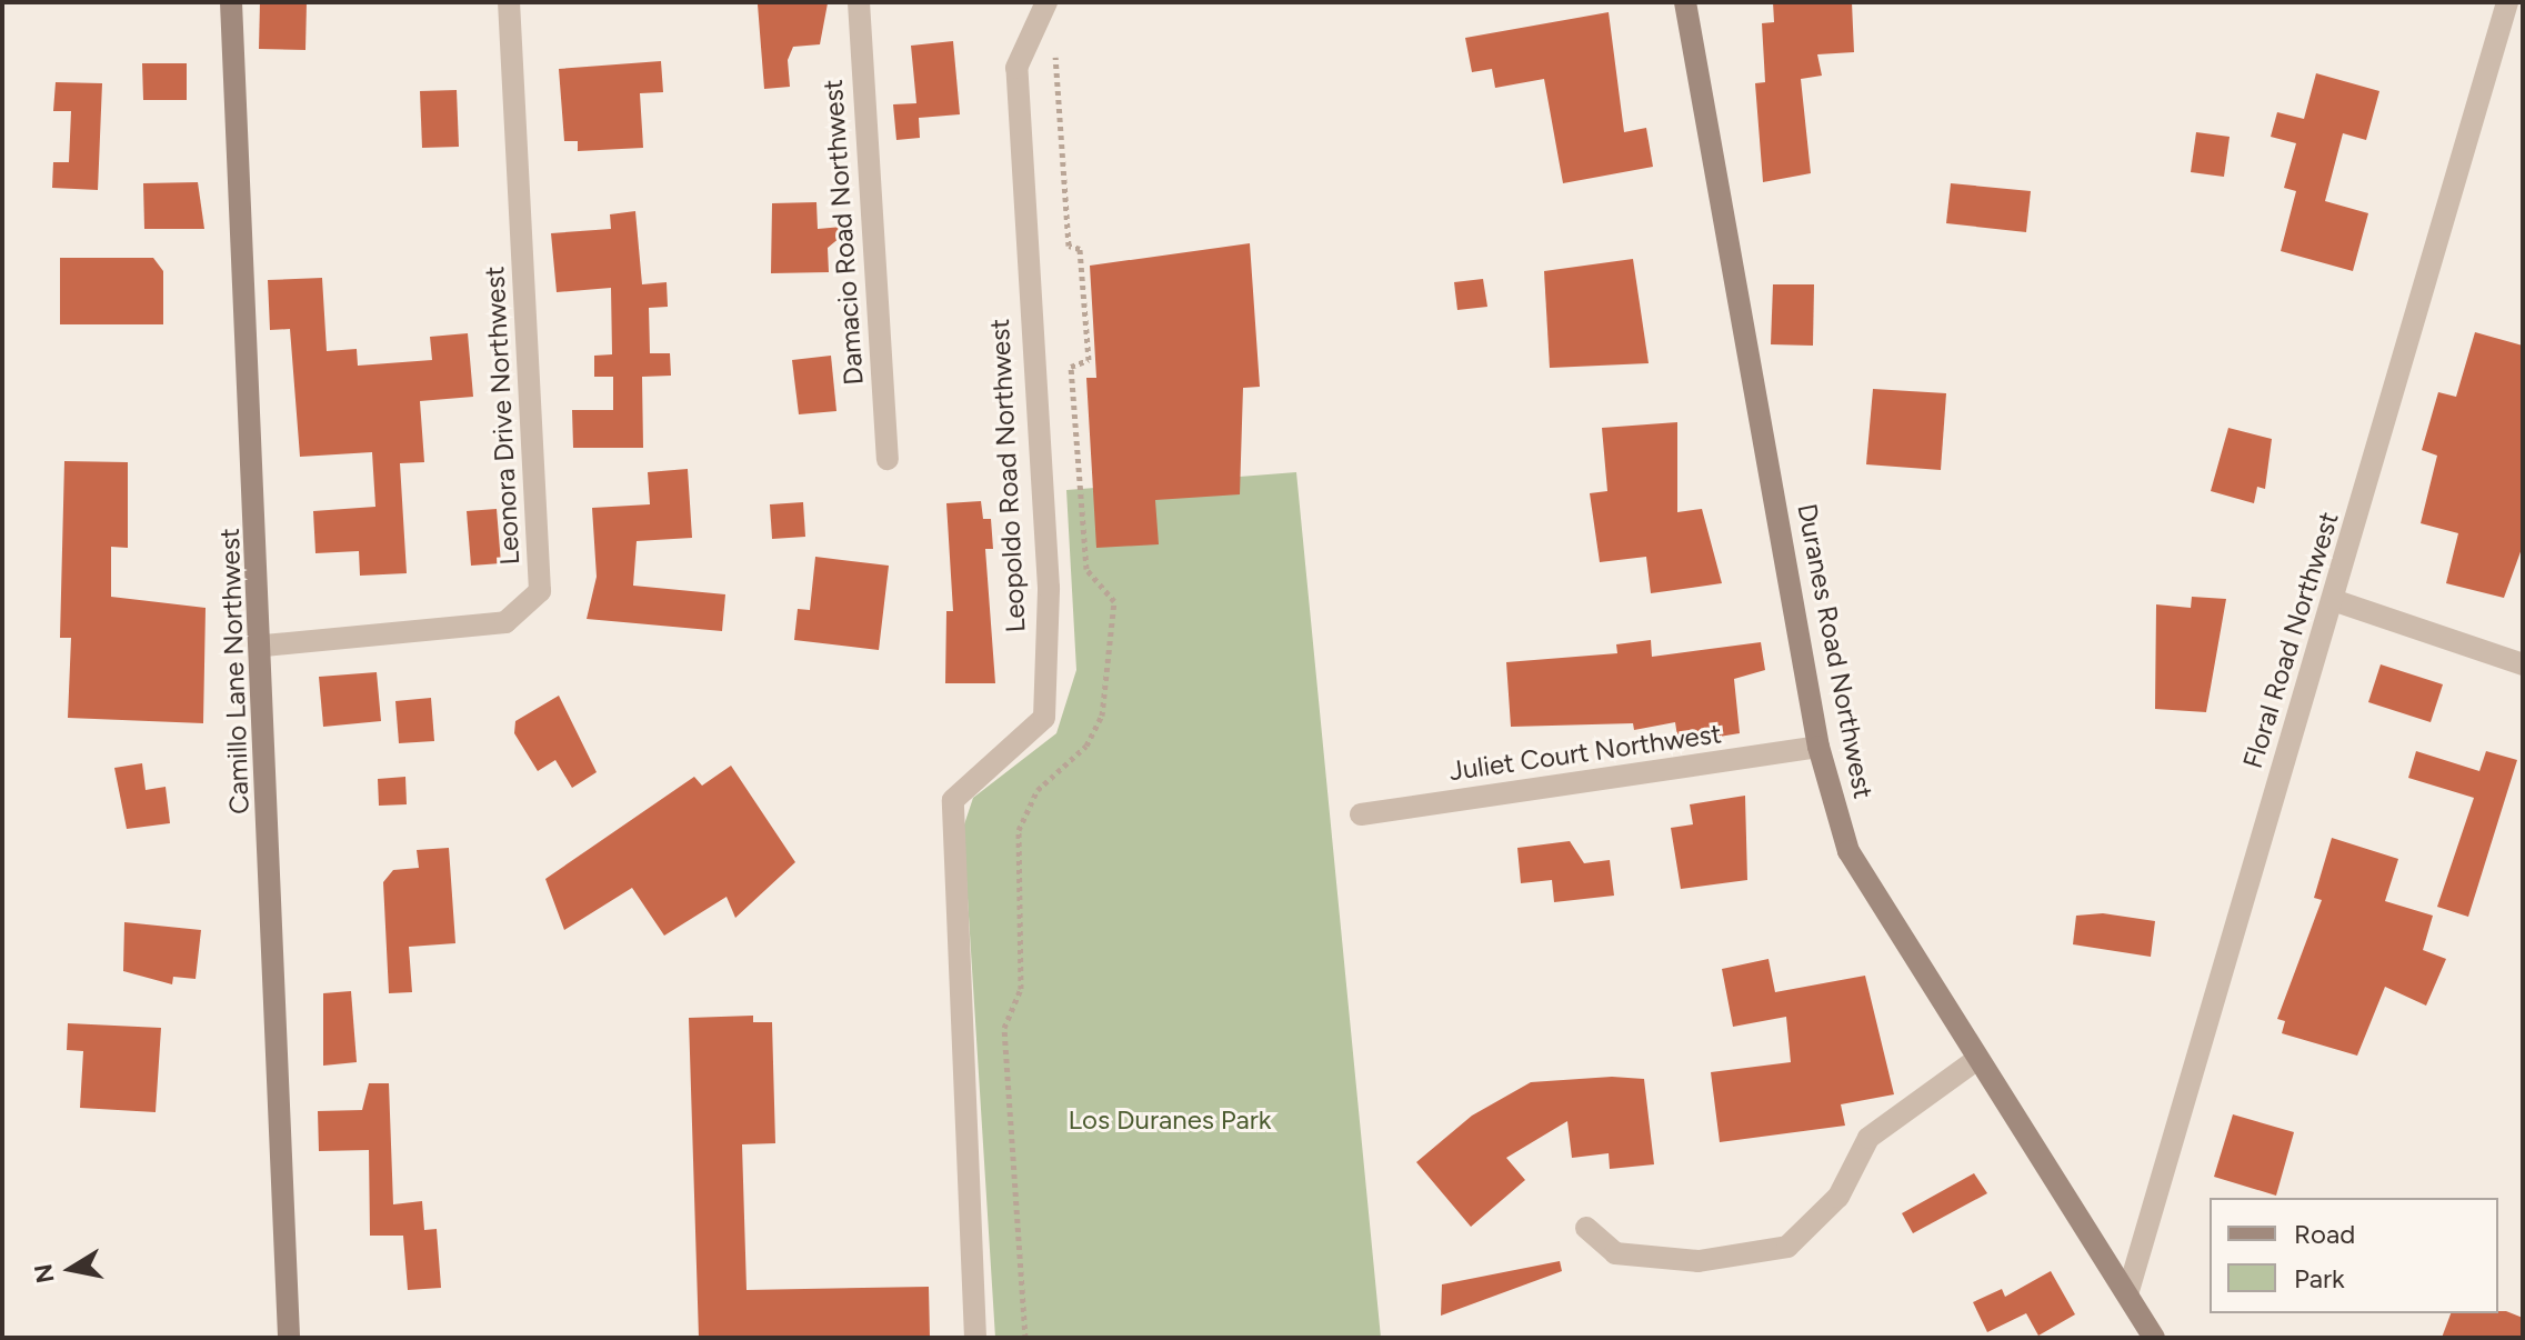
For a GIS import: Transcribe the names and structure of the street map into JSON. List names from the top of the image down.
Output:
{
  "streets": {
    "street": [
      "Damacio Road Northwest",
      "Leonora Drive Northwest",
      "Leopoldo Road Northwest",
      "Floral Road Northwest",
      "Duranes Road Northwest",
      "Camillo Lane Northwest",
      "Juliet Court Northwest"
    ]
  },
  "crossings": [
    ["Leonora Drive Northwest", "Camillo Lane Northwest"],
    ["Floral Road Northwest", "Duranes Road Northwest"],
    ["Duranes Road Northwest", "Juliet Court Northwest"]
  ],
  "parks": ["Los Duranes Park"],
  "legend": ["Road", "Park"],
  "north": "left"
}
